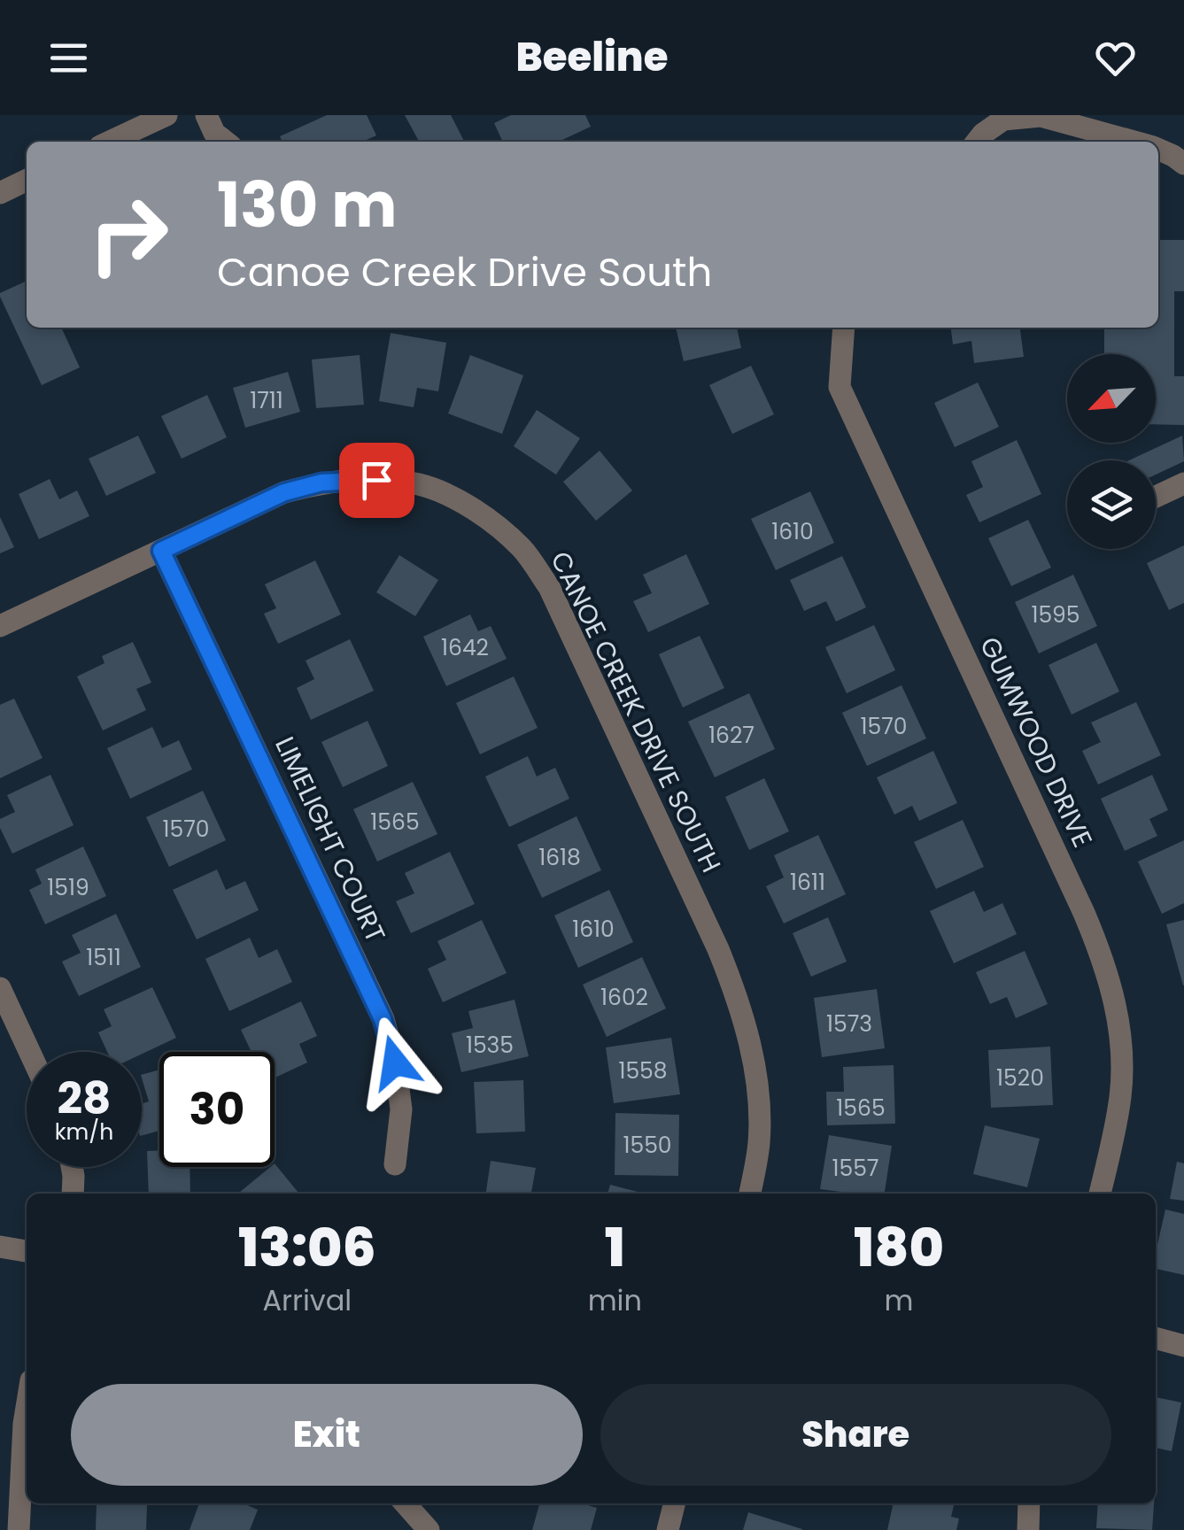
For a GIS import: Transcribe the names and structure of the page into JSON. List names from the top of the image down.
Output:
{
  "streets": {
    "street": ["CANOE CREEK DRIVE SOUTH", "GUMWOOD DRIVE", "LIMELIGHT COURT"]
  },
  "crossings": [
    ["CANOE CREEK DRIVE SOUTH", "LIMELIGHT COURT"]
  ],
  "house_numbers": [
    "1711",
    "1610",
    "1595",
    "1642",
    "1570",
    "1627",
    "1565",
    "1570",
    "1618",
    "1611",
    "1519",
    "1610",
    "1511",
    "1602",
    "1573",
    "1535",
    "1558",
    "1520",
    "1565",
    "1550",
    "1557"
  ],
  "north": "bottom left",
  "page": {
    "header": "Beeline",
    "turn": ["130 m", "Canoe Creek Drive South"],
    "speed": "28 km/h",
    "limit": "30",
    "eta": [
      "13:06",
      "Arrival",
      "1",
      "min",
      "180",
      "m"
    ],
    "buttons": ["Exit", "Share"]
  }
}
